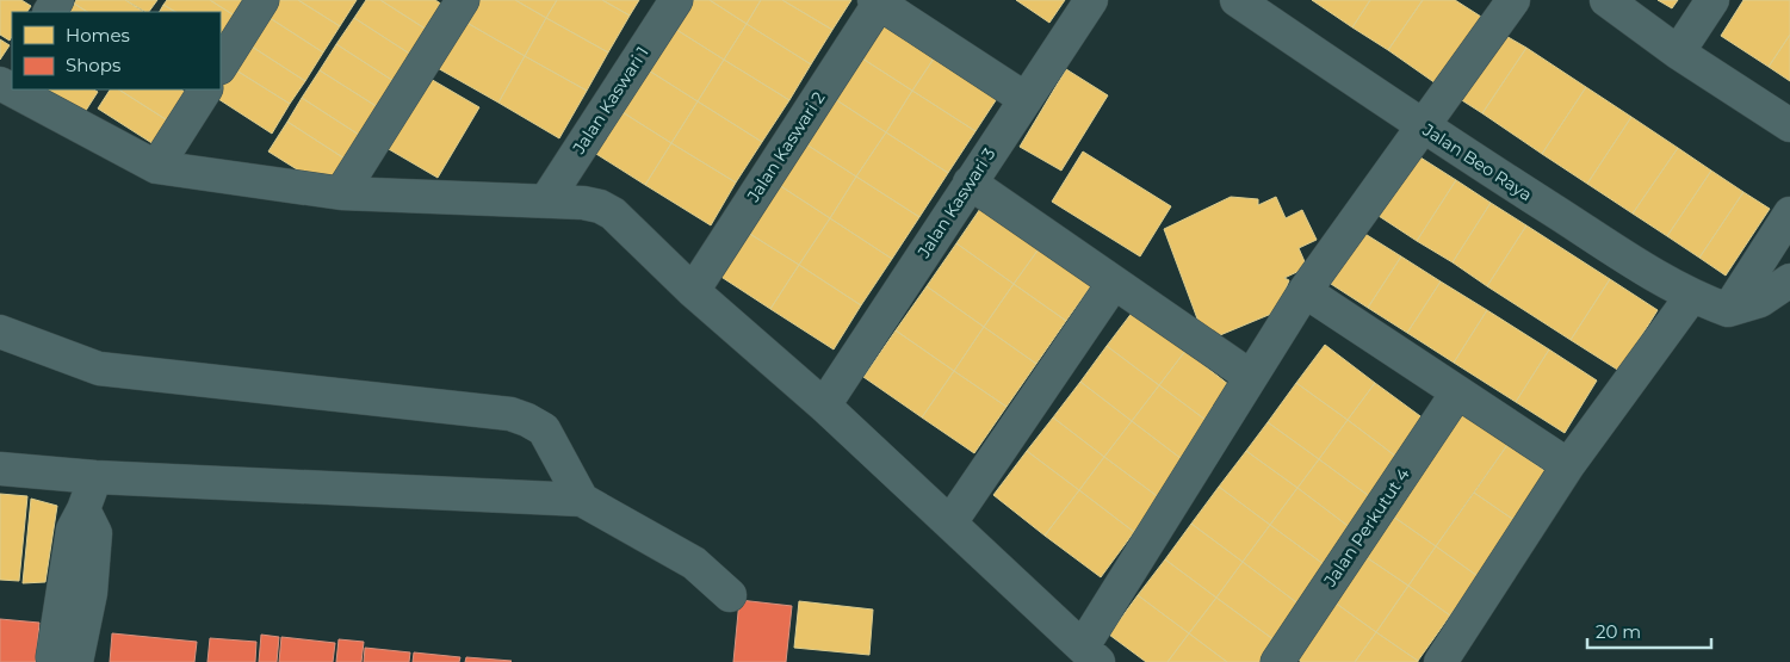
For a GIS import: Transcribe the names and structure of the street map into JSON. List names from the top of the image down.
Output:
{
  "streets": {
    "street": [
      "Jalan Kaswari 1",
      "Jalan Kaswari 2",
      "Jalan Beo Raya",
      "Jalan Kaswari 3",
      "Jalan Perkutut 4"
    ]
  },
  "legend": ["Homes", "Shops"],
  "scale_bar": "20 m"
}
